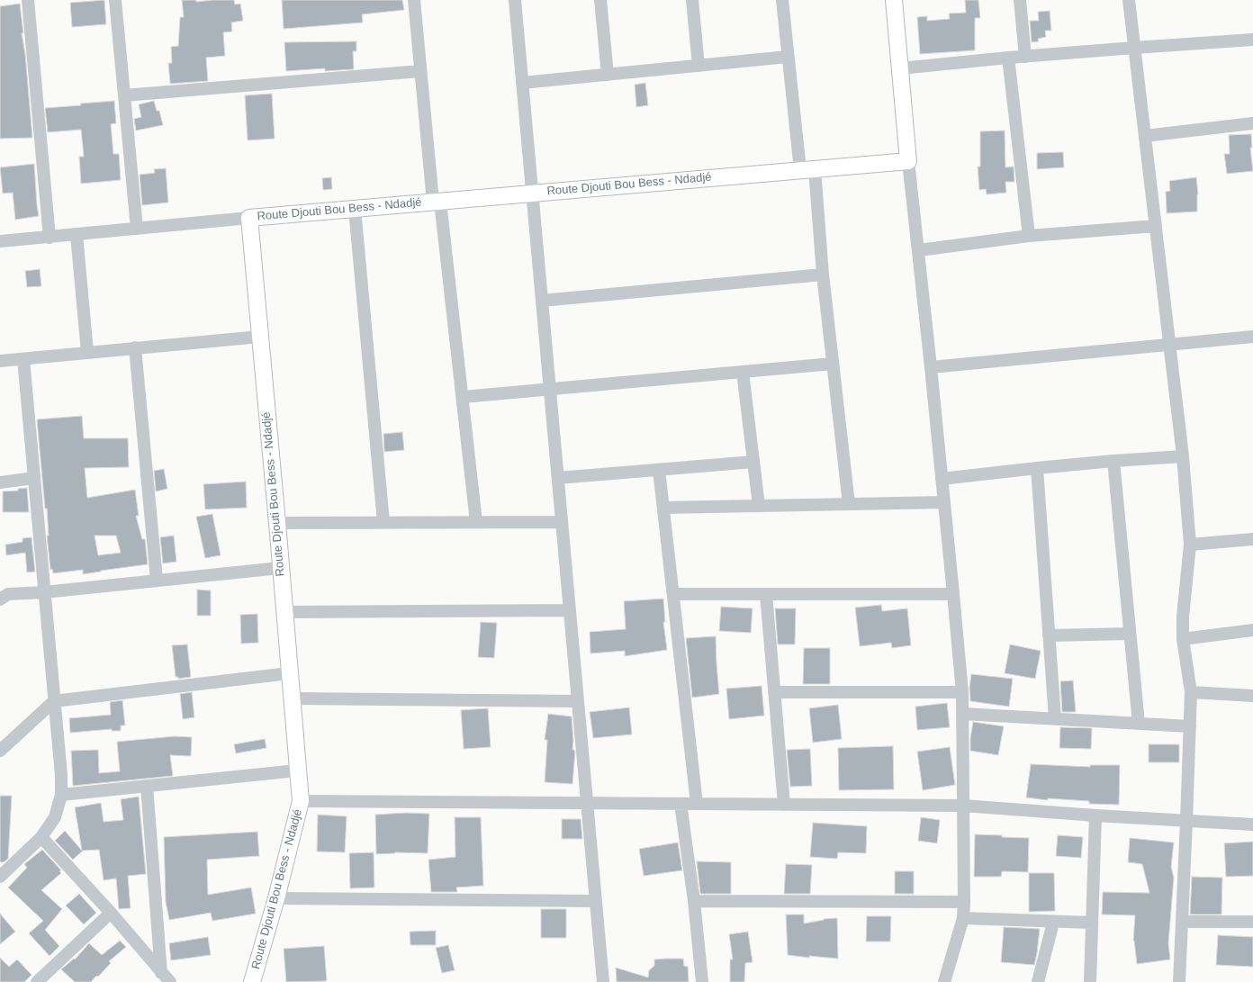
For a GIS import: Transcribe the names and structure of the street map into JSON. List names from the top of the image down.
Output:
{
  "streets": {
    "main road": ["Route Djouti Bou Bess - Ndadjé"]
  }
}
